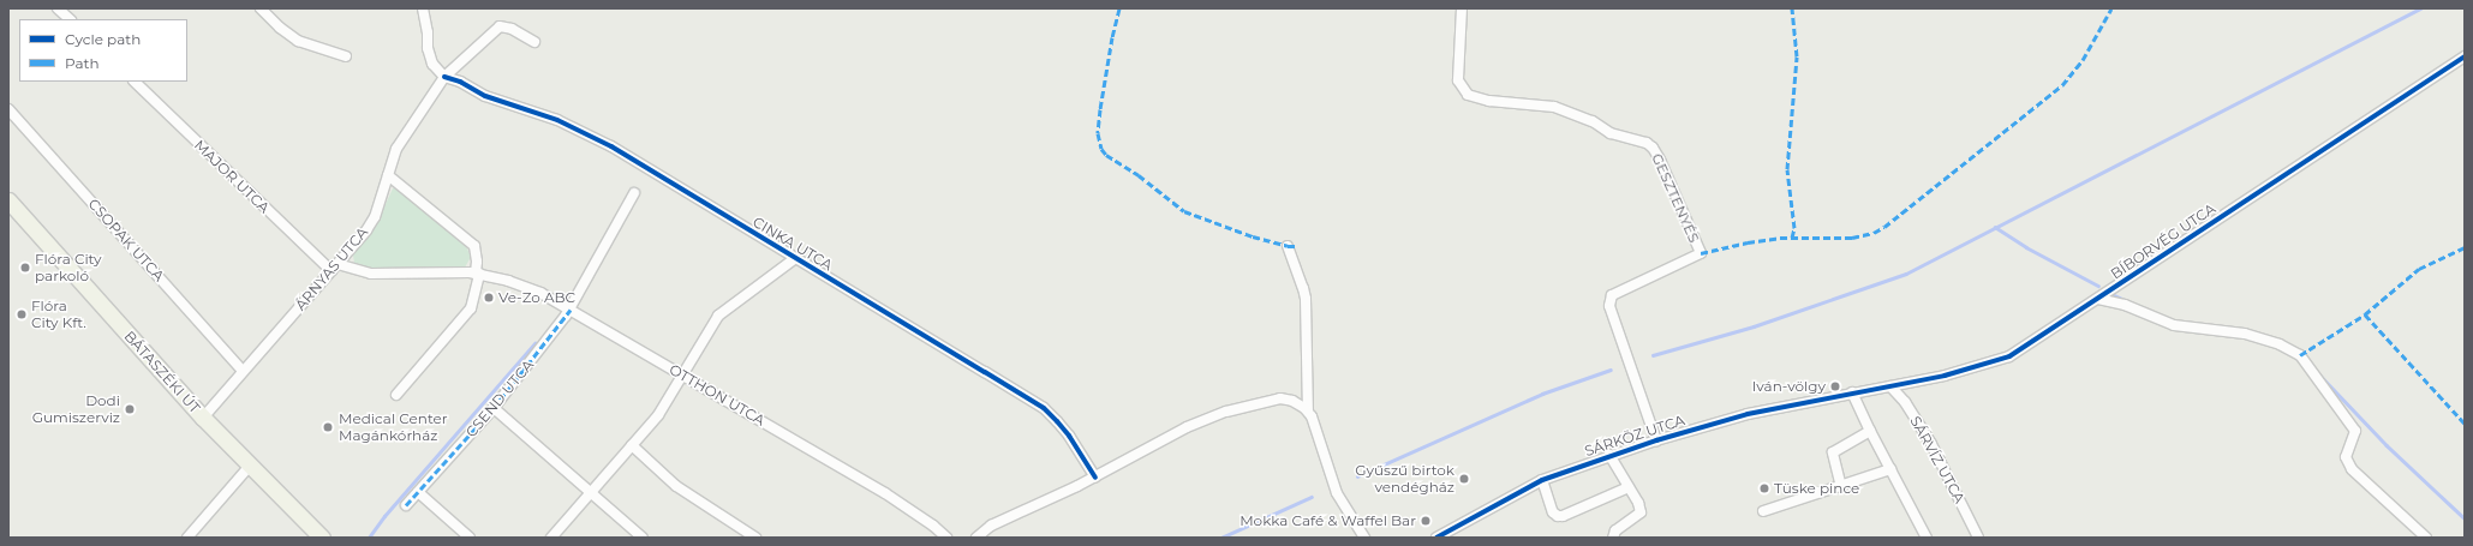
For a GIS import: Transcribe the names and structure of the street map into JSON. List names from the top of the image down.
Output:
{
  "streets": {
    "main road": ["BÁTASZÉKI ÚT"],
    "street": [
      "MAJOR UTCA",
      "GESZTENYÉS",
      "CSOPAK UTCA",
      "BÍBORVÉG UTCA",
      "CINKA UTCA",
      "ÁRNYAS UTCA",
      "OTTHON UTCA",
      "CSEND UTCA",
      "SÁRKÖZ UTCA",
      "SÁRVÍZ UTCA"
    ]
  },
  "crossings": [
    ["MAJOR UTCA", "ÁRNYAS UTCA"],
    ["MAJOR UTCA", "OTTHON UTCA"],
    ["GESZTENYÉS", "SÁRKÖZ UTCA"],
    ["CSOPAK UTCA", "ÁRNYAS UTCA"],
    ["BÍBORVÉG UTCA", "SÁRKÖZ UTCA"],
    ["BÍBORVÉG UTCA", "SÁRVÍZ UTCA"],
    ["CINKA UTCA", "ÁRNYAS UTCA"],
    ["ÁRNYAS UTCA", "BÁTASZÉKI ÚT"],
    ["ÁRNYAS UTCA", "OTTHON UTCA"],
    ["OTTHON UTCA", "CSEND UTCA"]
  ],
  "places": [
    "Flóra City parkoló",
    "Ve-Zo ABC",
    "Flóra City Kft.",
    "Iván-völgy",
    "Dodi Gumiszerviz",
    "Medical Center Magánkórház",
    "Gyűszű birtok vendégház",
    "Tüske pince",
    "Mokka Café & Waffel Bar"
  ],
  "legend": ["Cycle path", "Path"]
}
